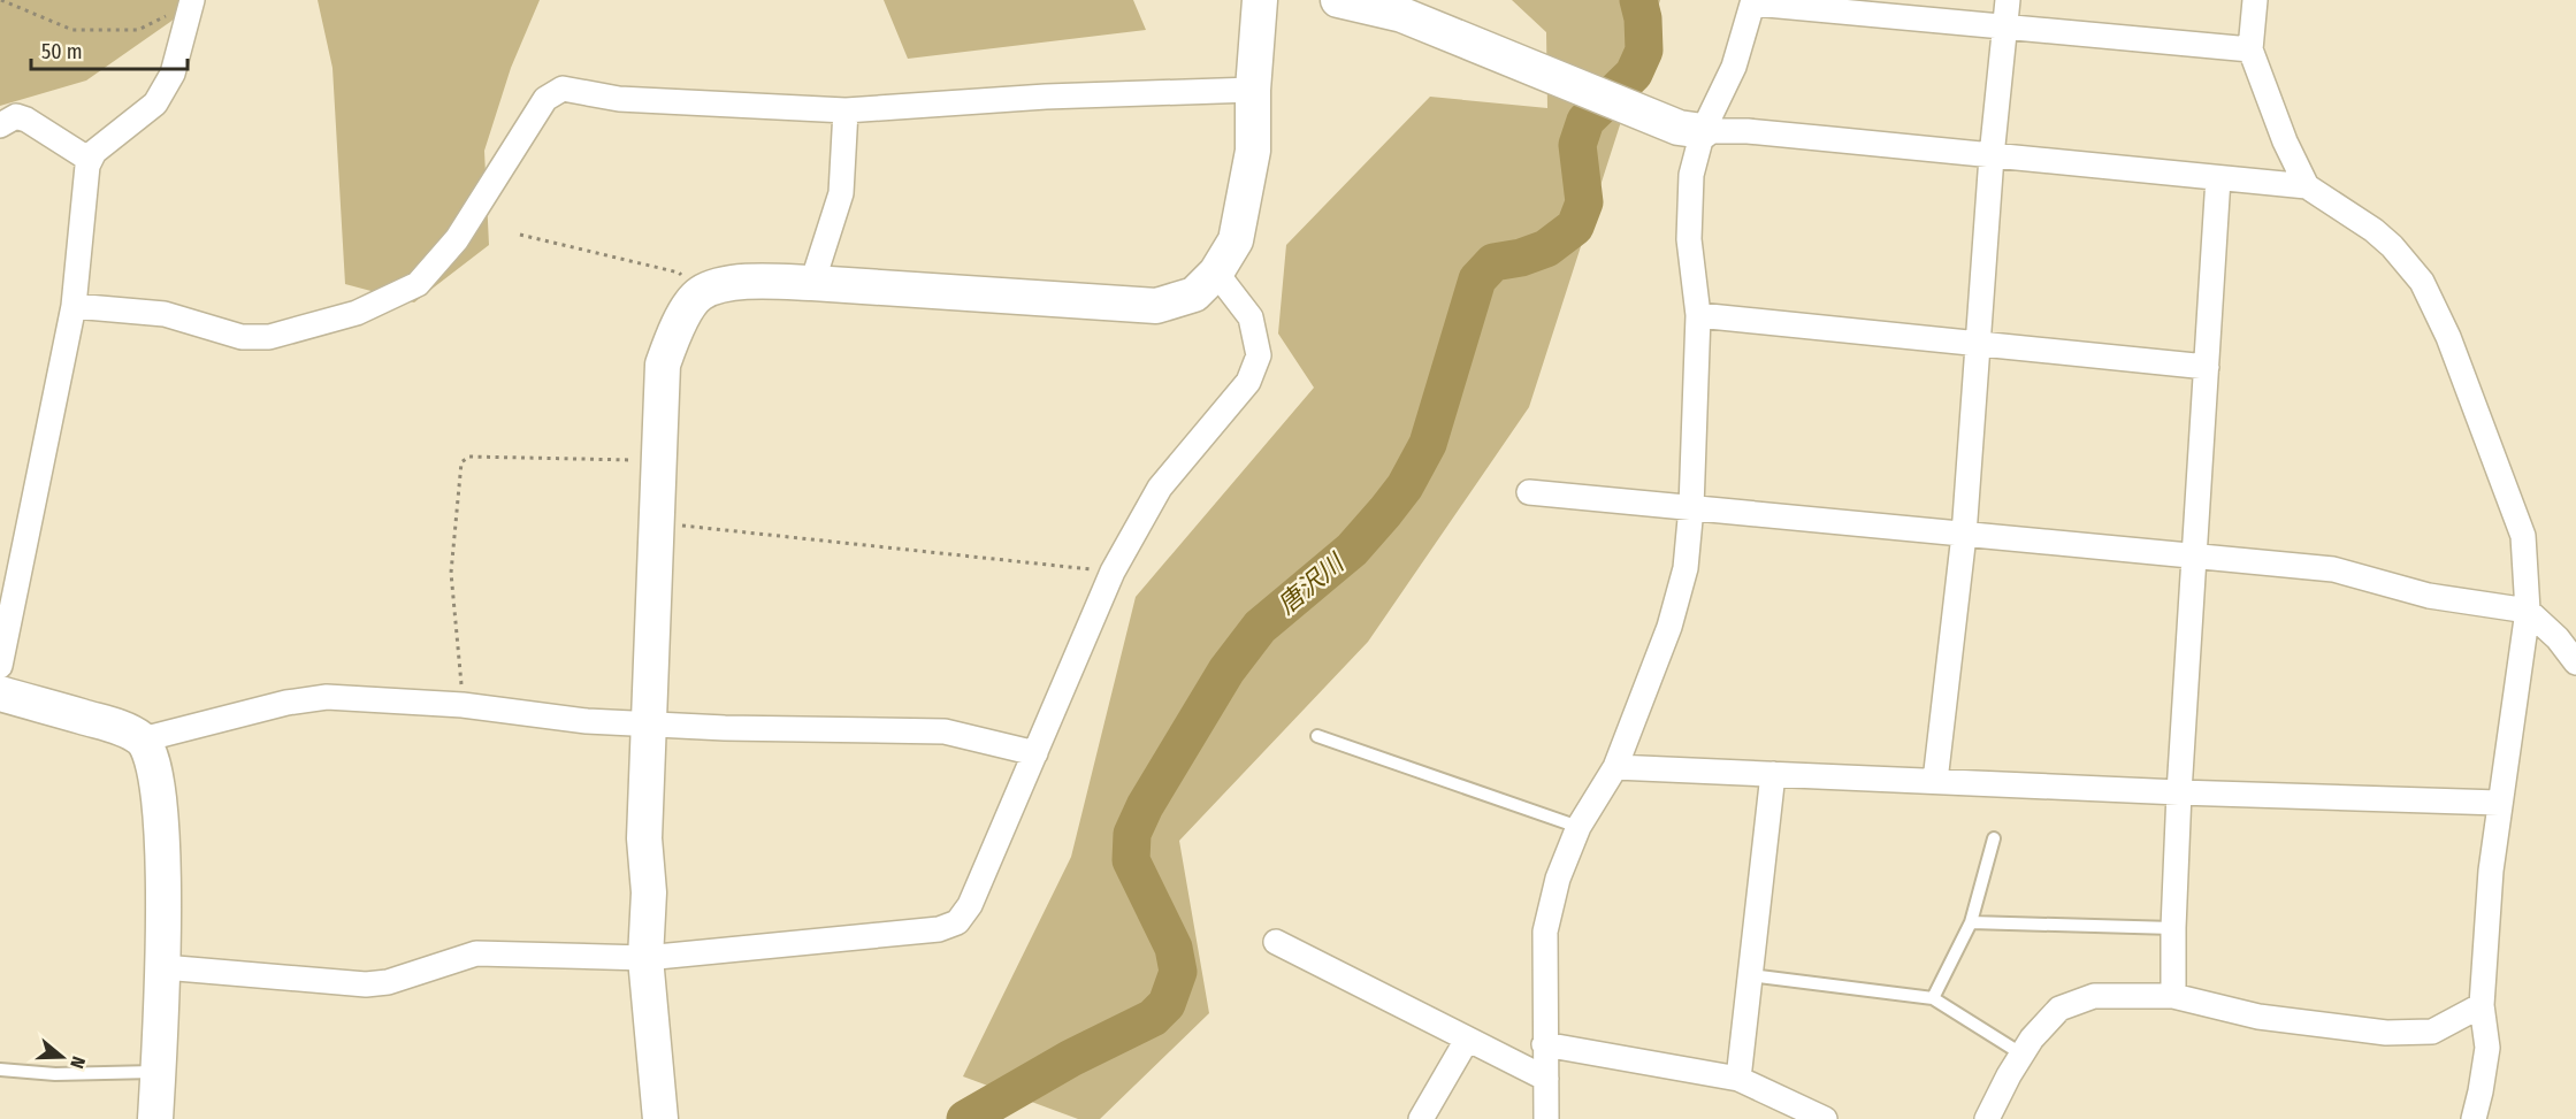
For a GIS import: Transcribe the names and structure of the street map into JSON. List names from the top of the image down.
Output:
{
  "water": ["唐沢川"],
  "scale_bar": "50 m",
  "north": "right"
}
